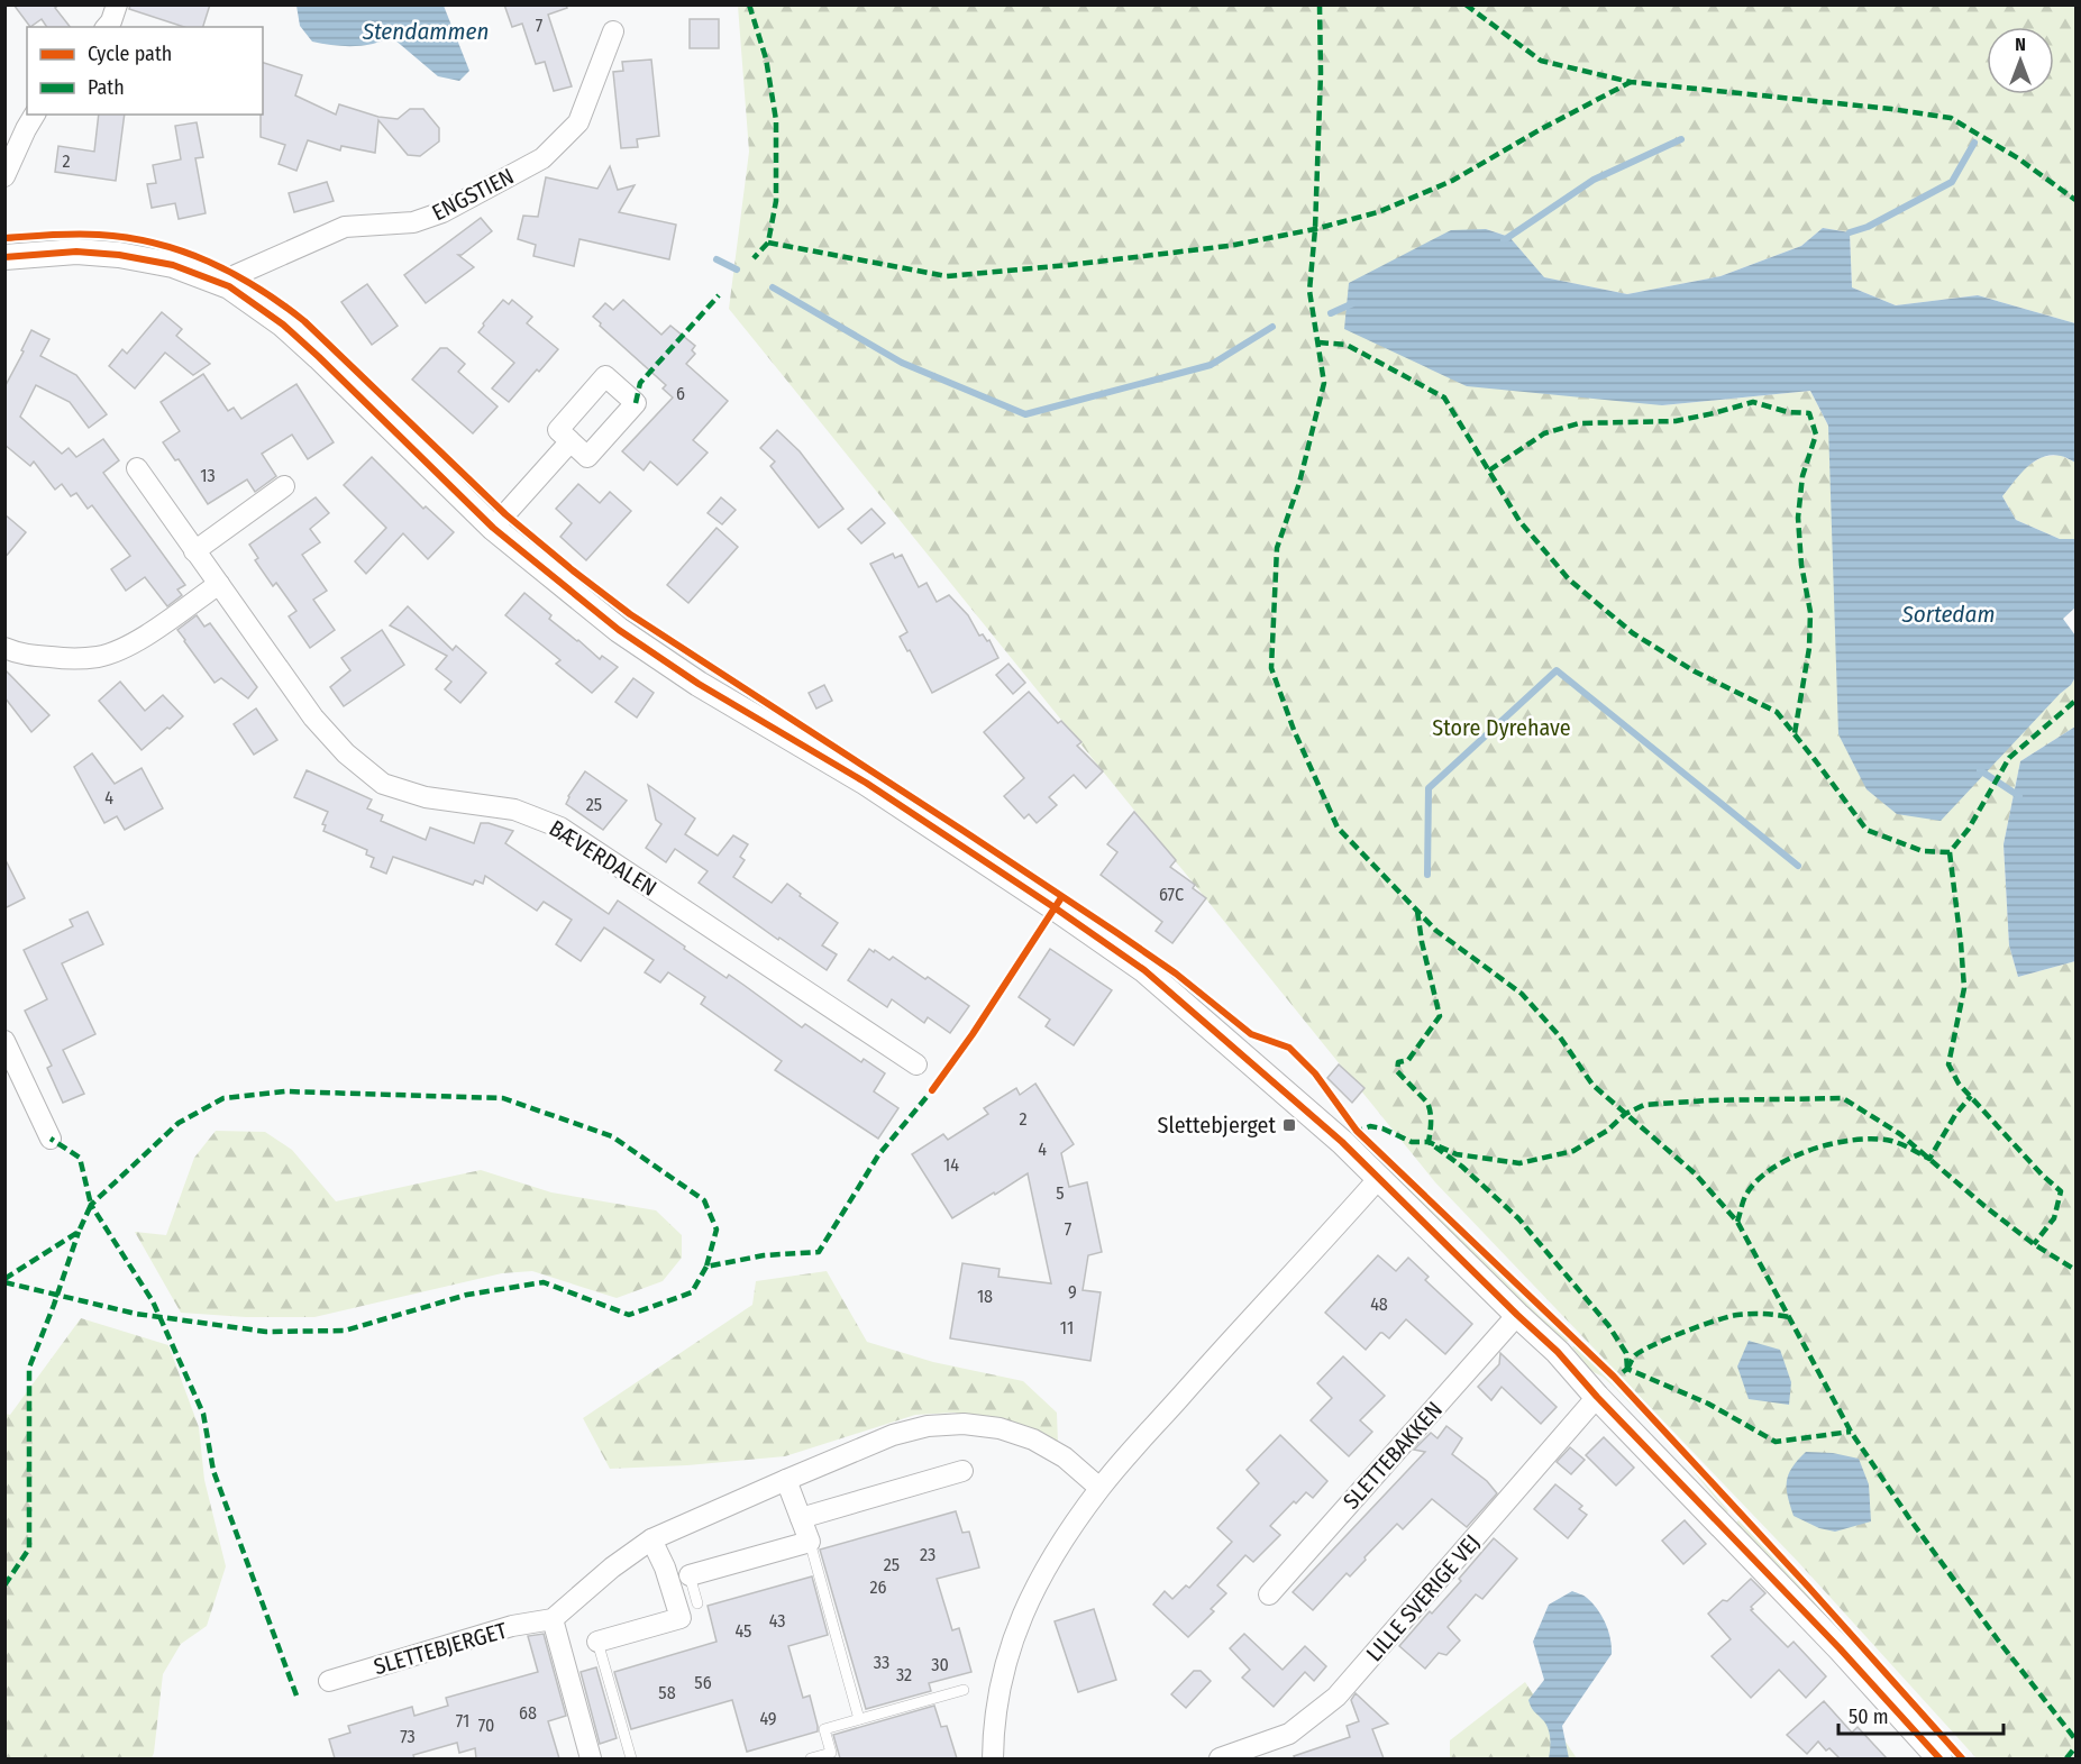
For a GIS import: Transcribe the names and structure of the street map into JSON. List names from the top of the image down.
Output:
{
  "streets": {
    "street": [
      "ENGSTIEN",
      "BÆVERDALEN",
      "SLETTEBAKKEN",
      "LILLE SVERIGE VEJ",
      "SLETTEBJERGET"
    ]
  },
  "water": ["Stendammen", "Sortedam"],
  "parks": ["Store Dyrehave"],
  "places": {
    "transit": ["Slettebjerget"]
  },
  "house_numbers": [
    "7",
    "2",
    "6",
    "13",
    "4",
    "25",
    "67C",
    "2",
    "4",
    "14",
    "5",
    "7",
    "9",
    "18",
    "48",
    "11",
    "23",
    "25",
    "26",
    "43",
    "45",
    "33",
    "30",
    "32",
    "56",
    "58",
    "68",
    "49",
    "71",
    "70",
    "73"
  ],
  "legend": ["Cycle path", "Path"],
  "scale_bar": "50 m",
  "north": "top"
}
